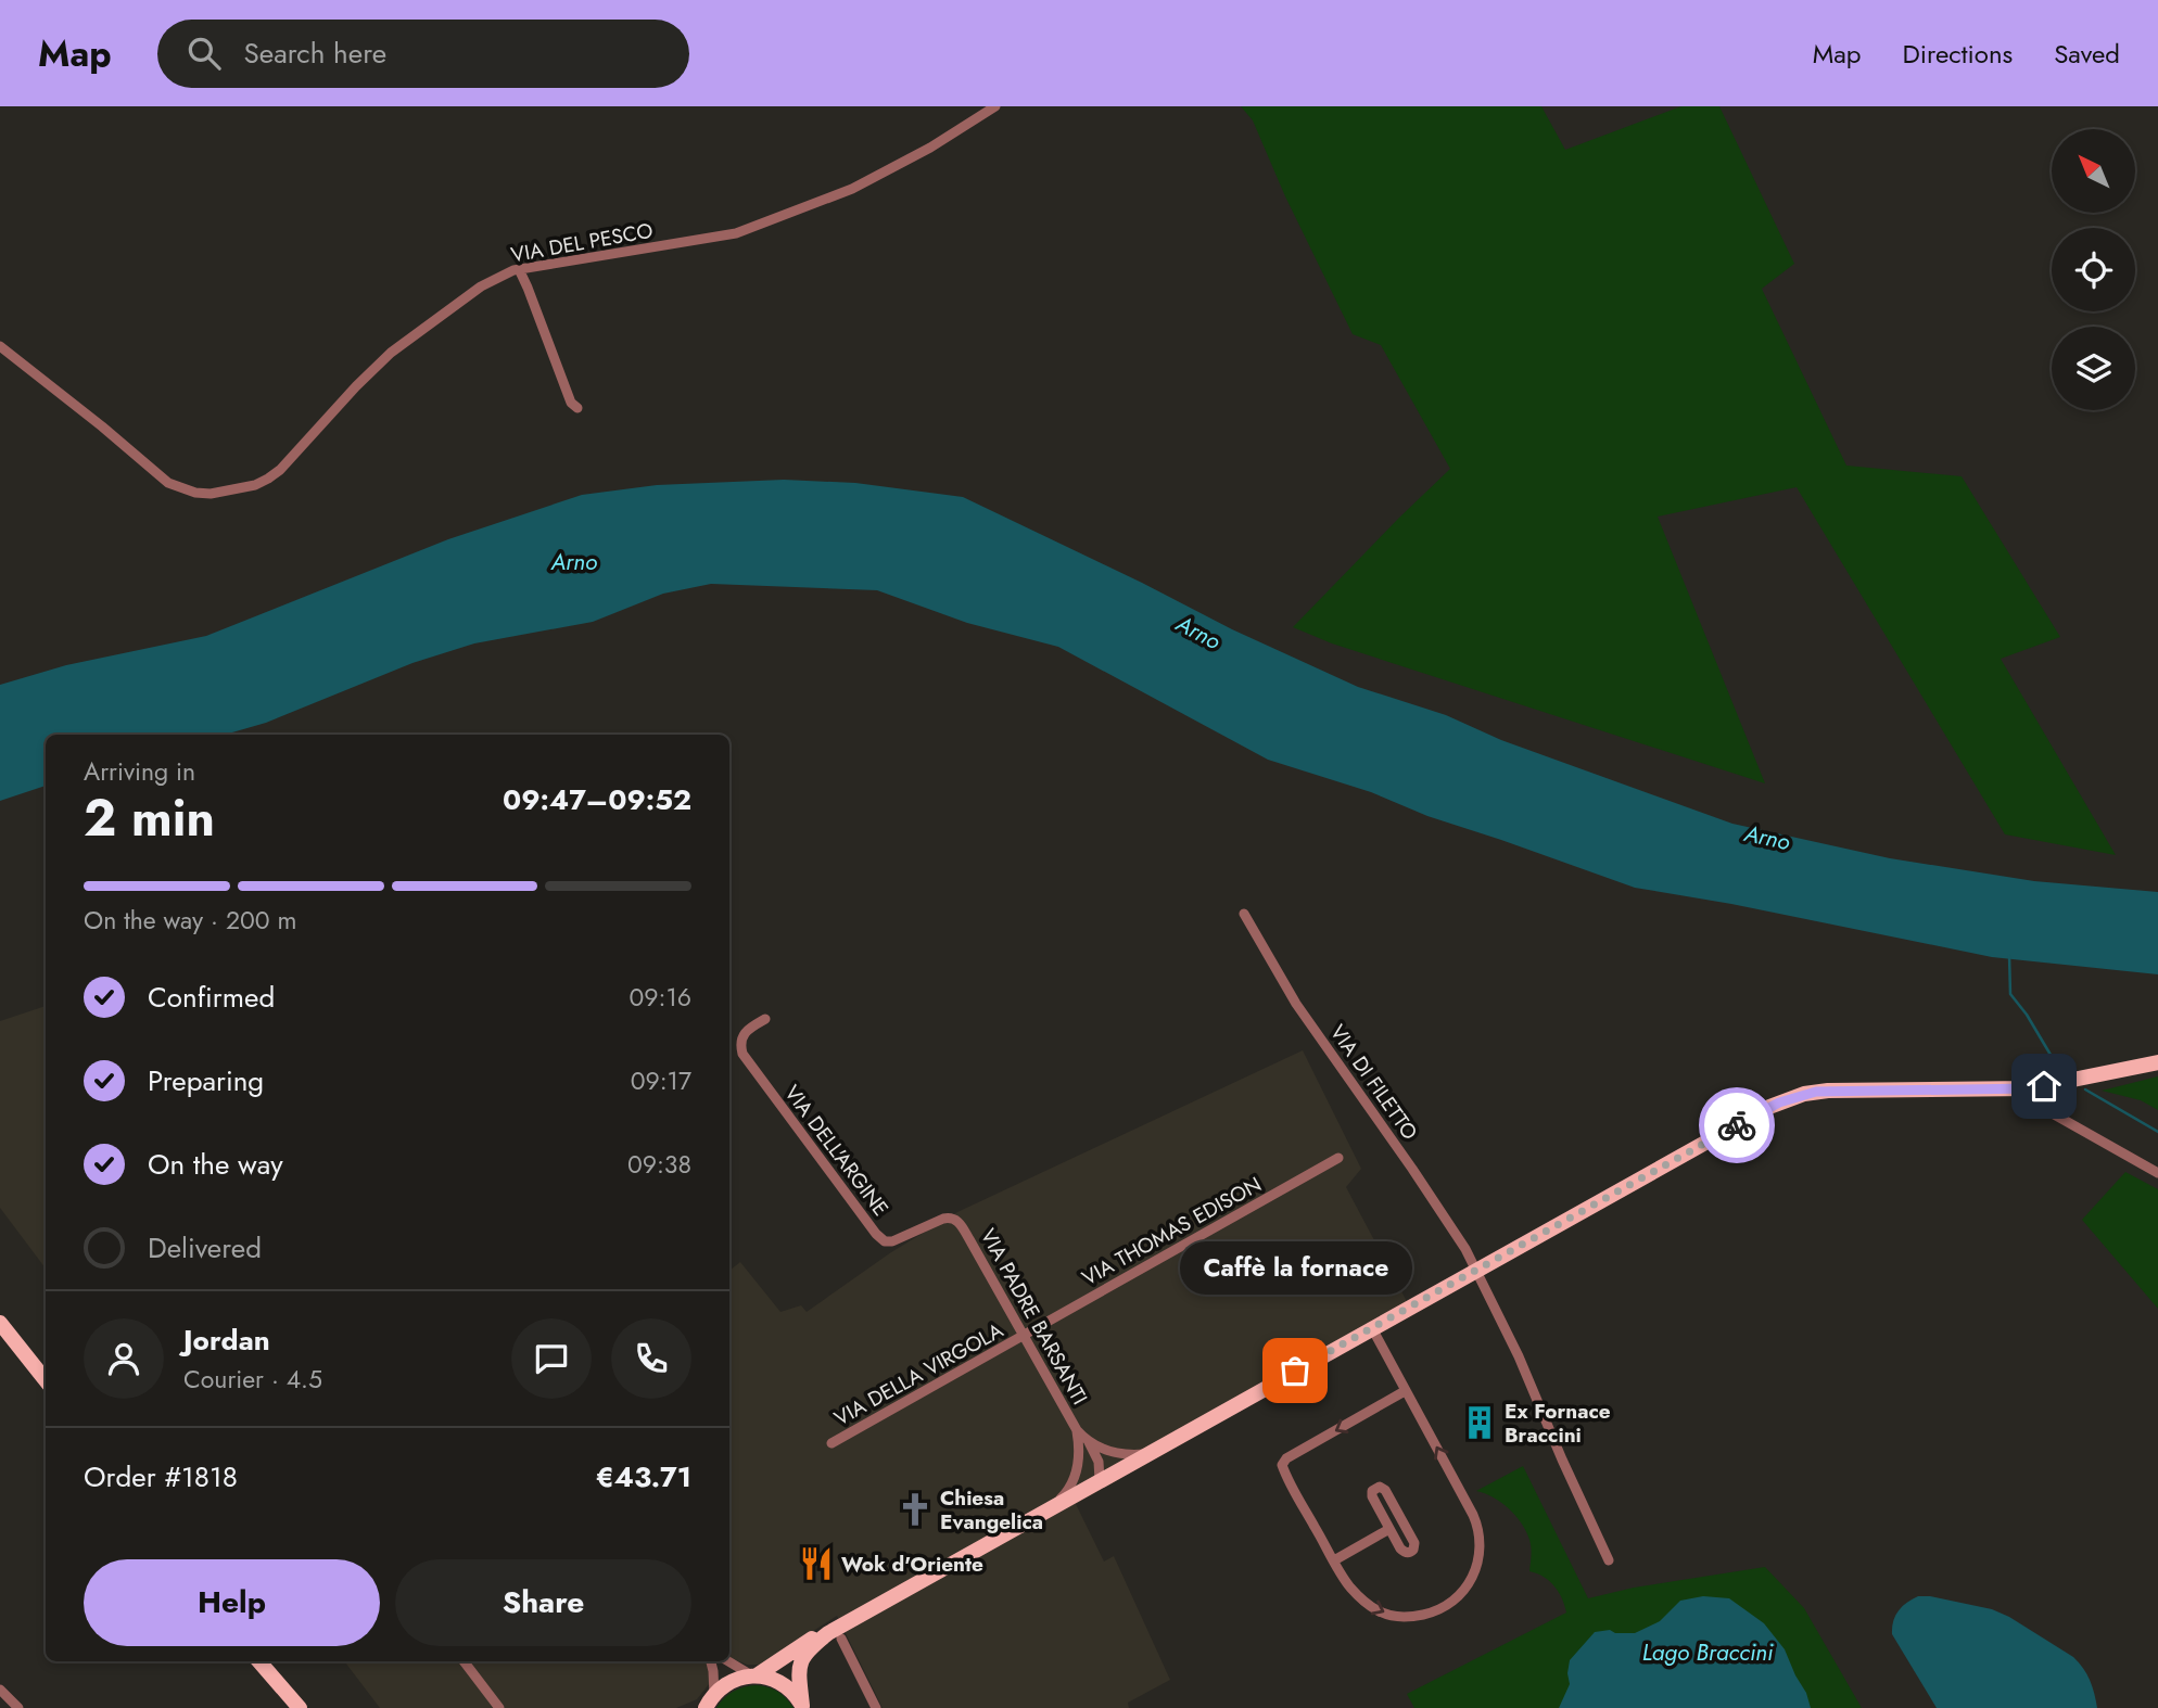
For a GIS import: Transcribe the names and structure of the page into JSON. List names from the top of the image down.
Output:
{
  "streets": {
    "street": [
      "VIA DEL PESCO",
      "VIA DI FILETTO",
      "VIA DELL'ARGINE",
      "VIA THOMAS EDISON",
      "VIA PADRE BARSANTI",
      "VIA DELLA VIRGOLA"
    ]
  },
  "crossings": [
    ["VIA DELL'ARGINE", "VIA PADRE BARSANTI"],
    ["VIA THOMAS EDISON", "VIA PADRE BARSANTI"],
    ["VIA THOMAS EDISON", "VIA DELLA VIRGOLA"],
    ["VIA PADRE BARSANTI", "VIA DELLA VIRGOLA"]
  ],
  "water": ["Arno", "Lago Braccini"],
  "places": {
    "other": ["Caffè la fornace"],
    "building": ["Ex Fornace Braccini"],
    "church": ["Chiesa Evangelica"],
    "restaurant": ["Wok d'Oriente"]
  },
  "north": "top left",
  "page": {
    "header": "Map",
    "search": "Search here",
    "nav": ["Map", "Directions", "Saved"],
    "heading": ["2 min", "Arriving in", "09:47–09:52"],
    "panel": [
      "Jordan",
      "Courier · 4.5",
      "Order #1818",
      "€43.71"
    ],
    "bar": "On the way · 200 m",
    "list": [
      ["Confirmed", "09:16"],
      ["Preparing", "09:17"],
      ["On the way", "09:38"],
      "Delivered"
    ],
    "bubble": "Caffè la fornace",
    "buttons": ["Help", "Share"]
  }
}
